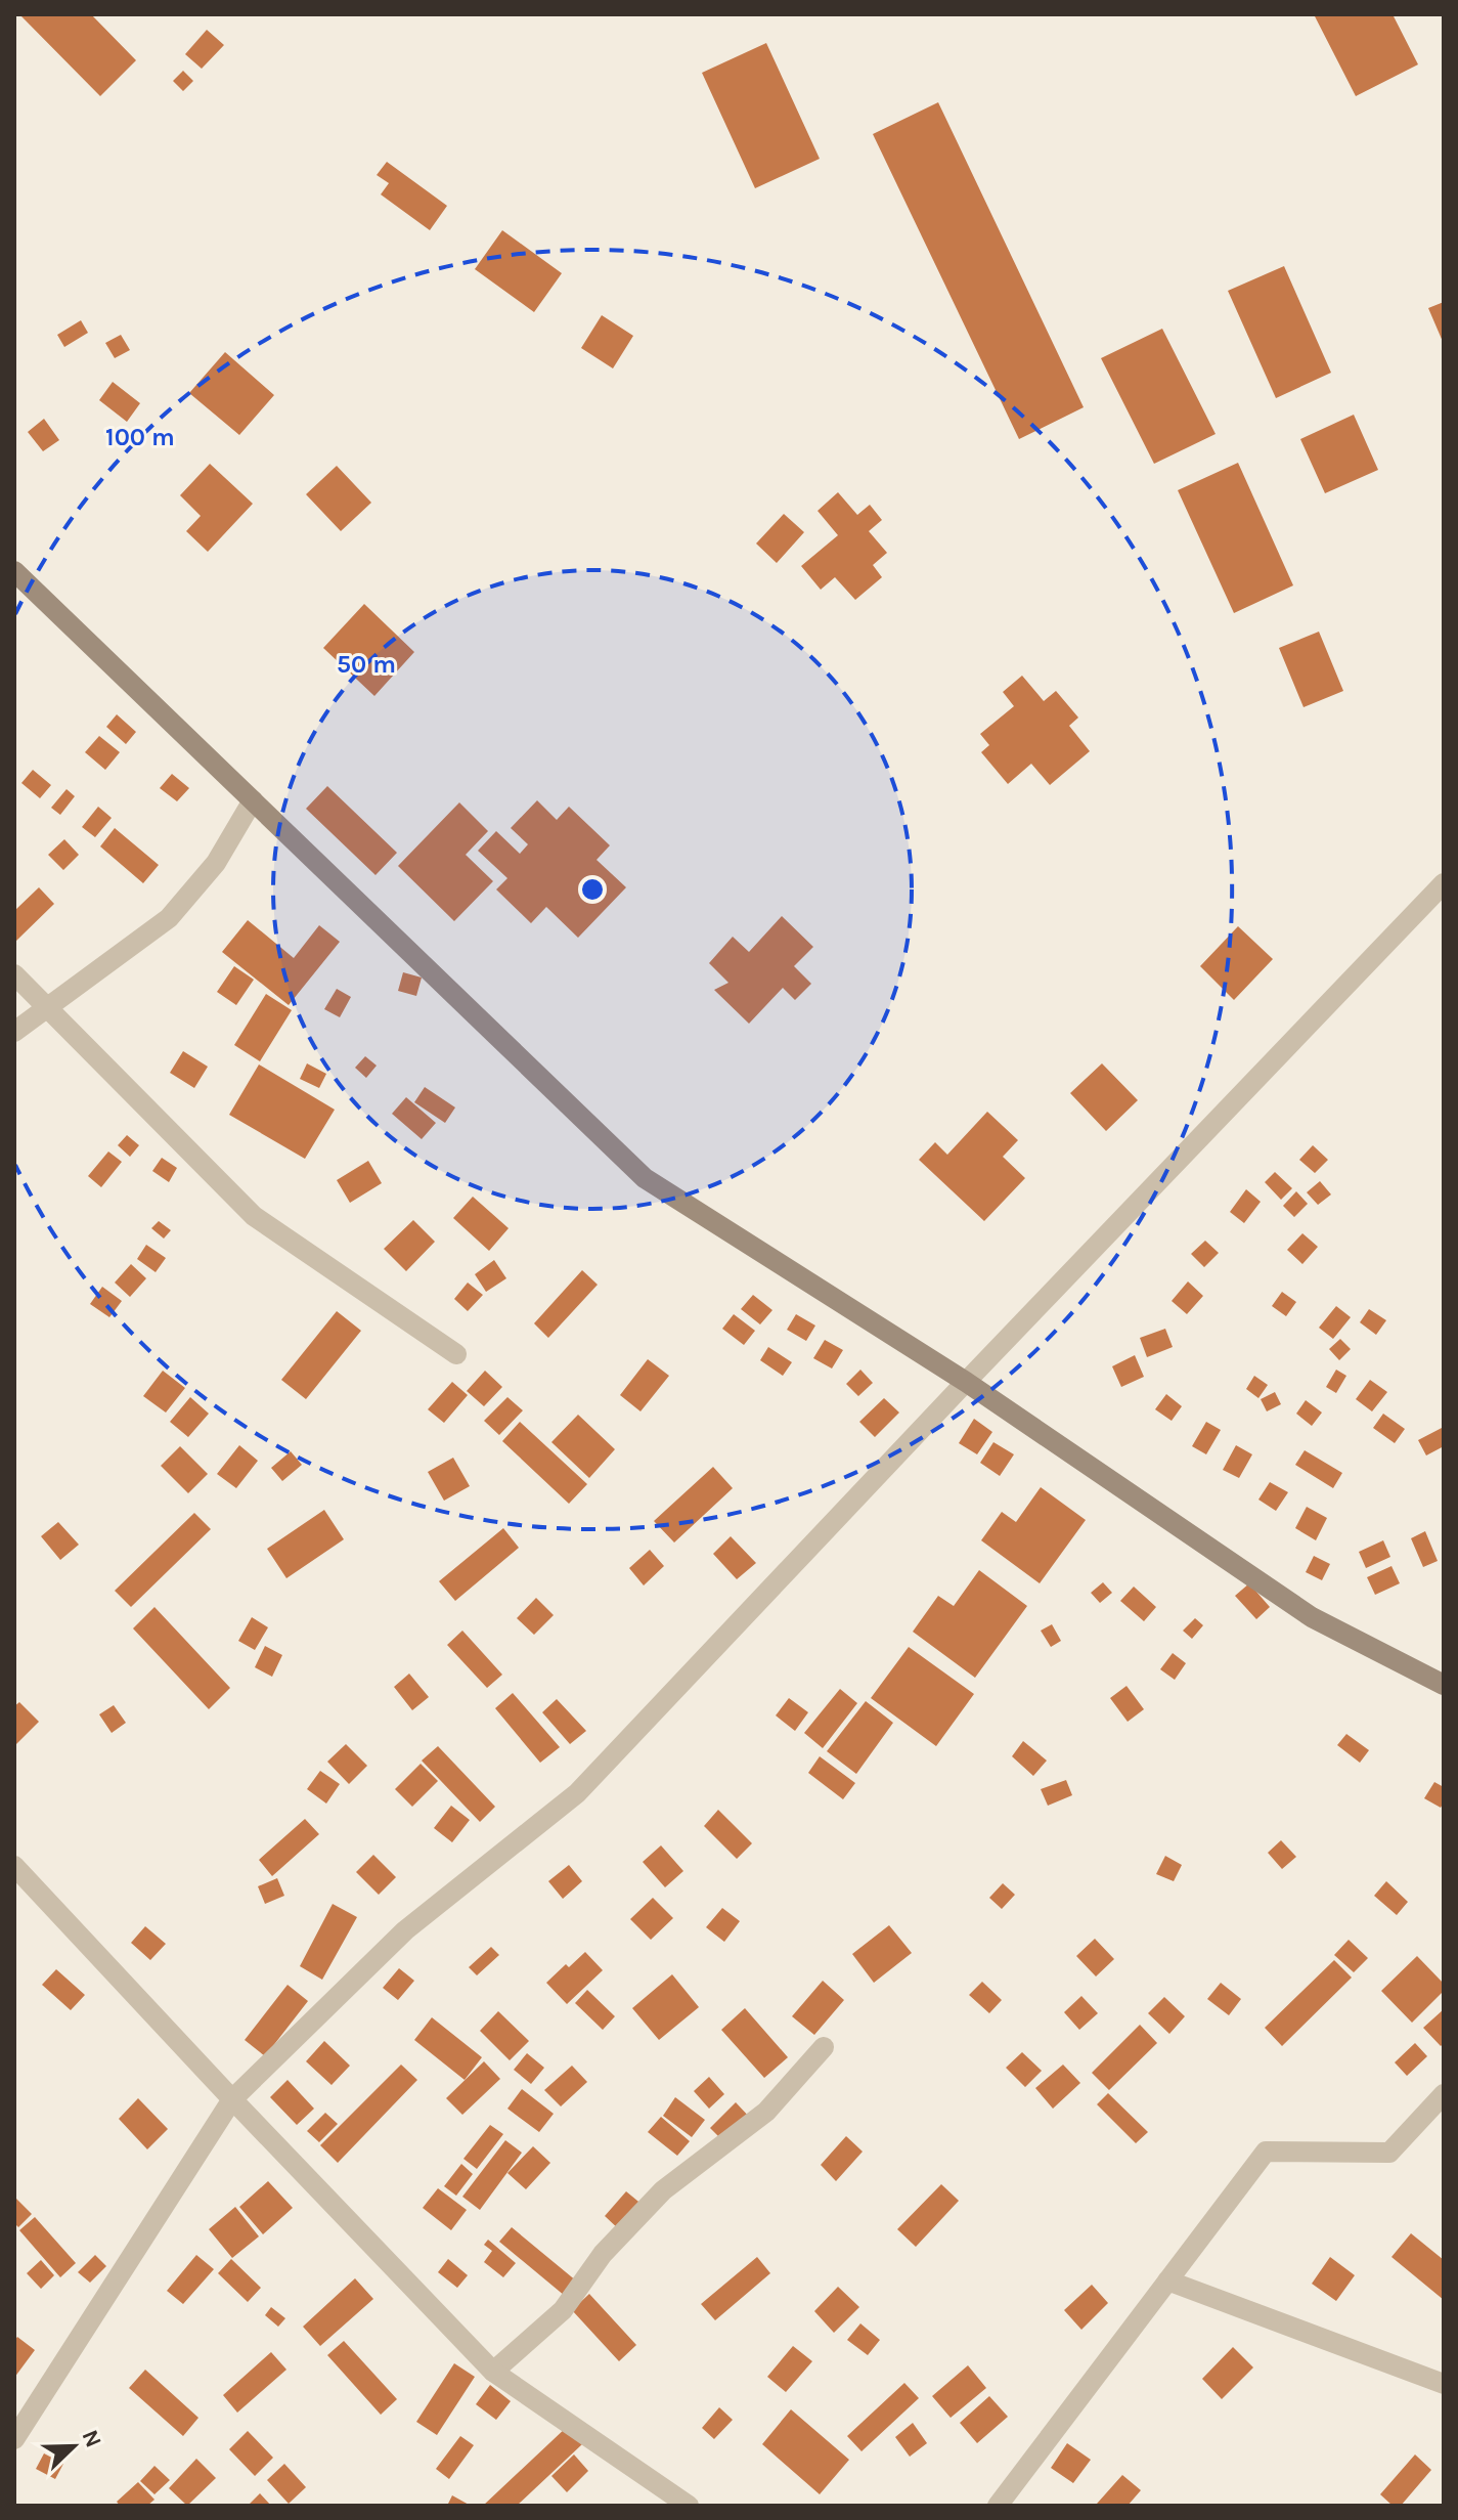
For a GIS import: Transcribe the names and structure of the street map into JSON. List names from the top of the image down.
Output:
{
  "north": "top right",
  "rings": ["100 m", "50 m"]
}
